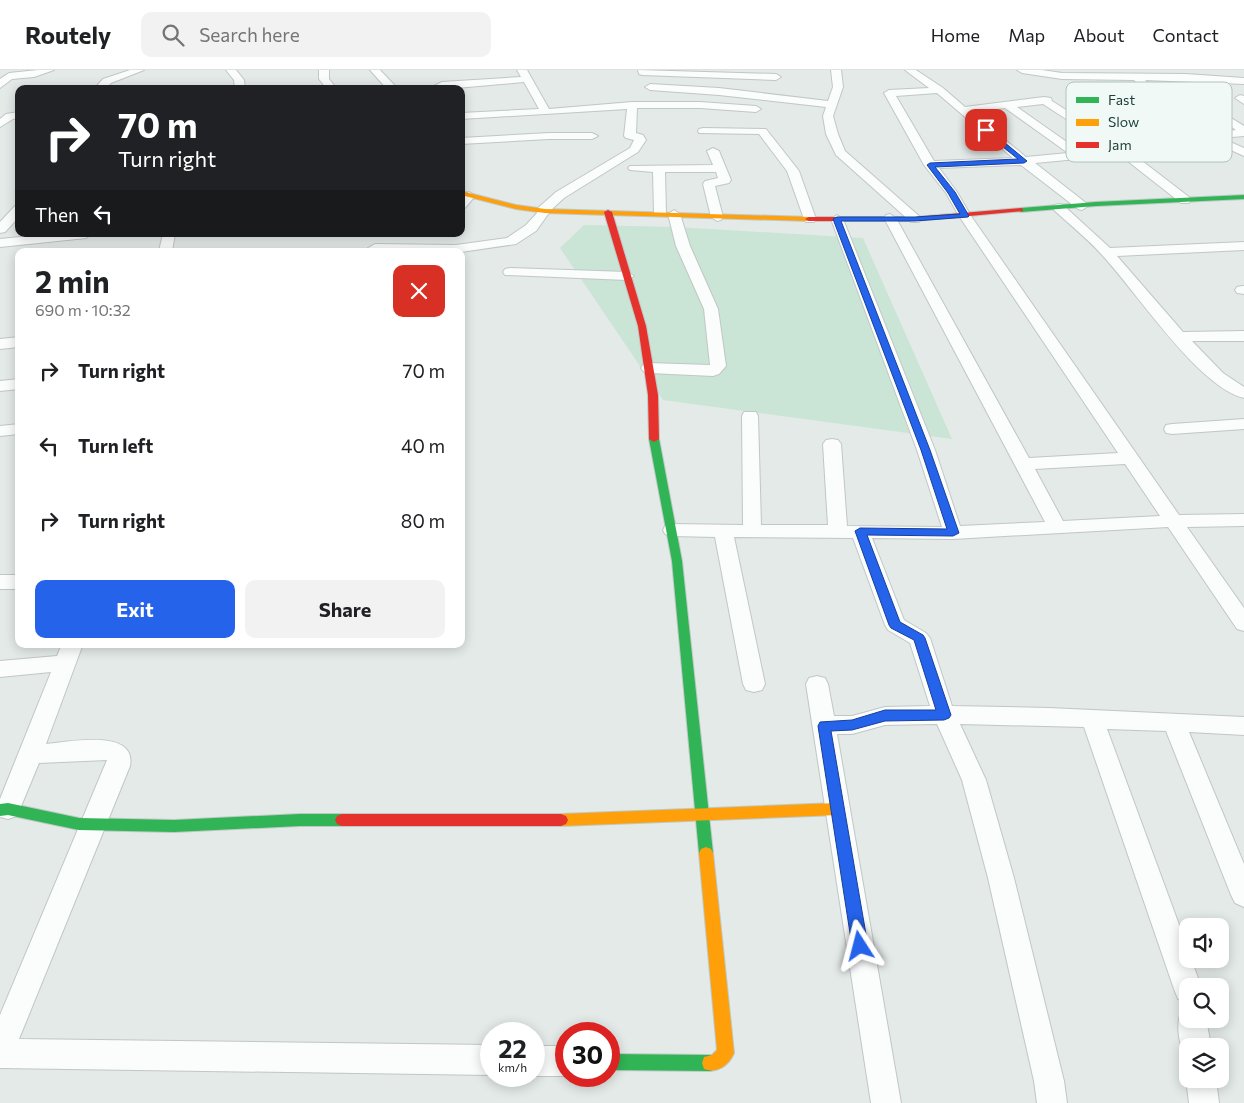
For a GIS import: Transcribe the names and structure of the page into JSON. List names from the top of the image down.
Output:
{
  "legend": ["Fast", "Slow", "Jam"],
  "page": {
    "header": "Routely",
    "search": "Search here",
    "nav": [
      "Home",
      "Map",
      "About",
      "Contact"
    ],
    "turn": ["70 m", "Turn right"],
    "then": "Then",
    "heading": ["2 min", "690 m · 10:32"],
    "list": [
      {
        "name": "Turn right",
        "value": "70 m"
      },
      {
        "name": "Turn left",
        "value": "40 m"
      },
      {
        "name": "Turn right",
        "value": "80 m"
      }
    ],
    "buttons": ["Exit", "Share"],
    "speed": "22 km/h",
    "limit": "30"
  }
}
